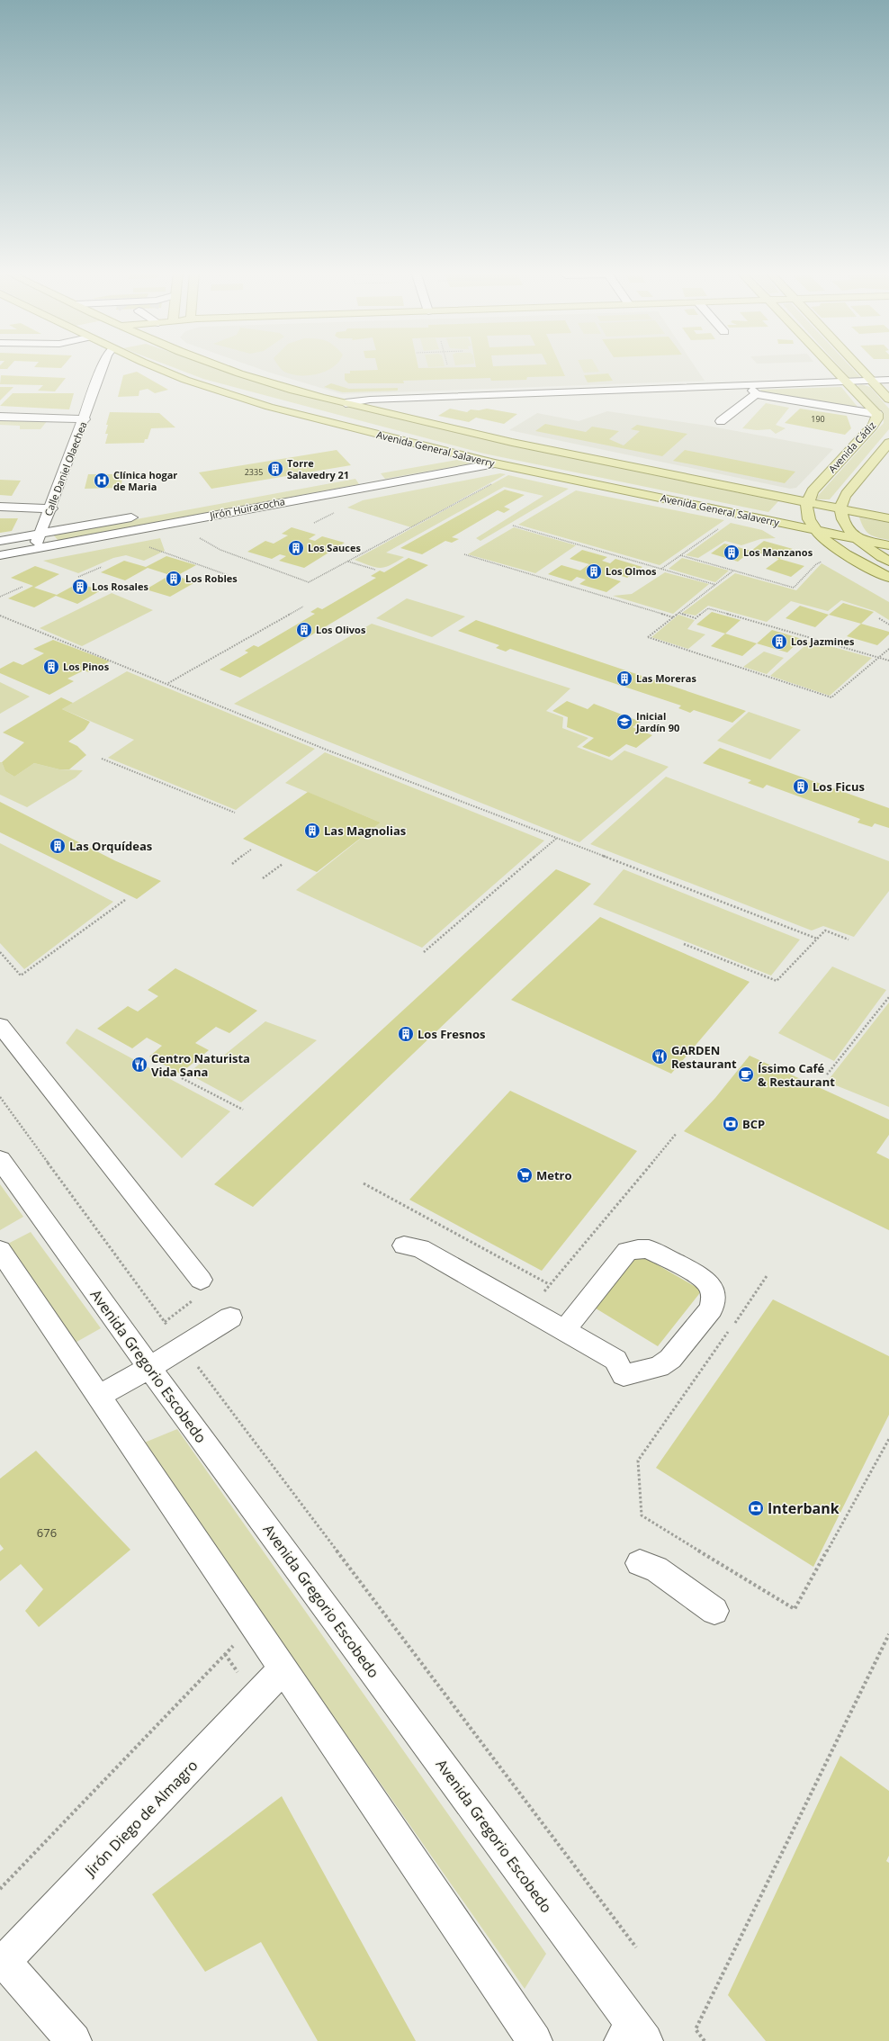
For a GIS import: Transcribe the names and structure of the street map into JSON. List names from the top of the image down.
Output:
{
  "streets": {
    "main road": ["Avenida Cádiz", "Avenida General Salaverry"],
    "street": [
      "Calle Daniel Olaechea",
      "Jirón Huiracocha",
      "Avenida Gregorio Escobedo",
      "Jirón Diego de Almagro"
    ]
  },
  "crossings": [
    ["Avenida Cádiz", "Avenida General Salaverry"],
    ["Avenida General Salaverry", "Jirón Huiracocha"],
    ["Calle Daniel Olaechea", "Jirón Huiracocha"]
  ],
  "places": {
    "building": [
      "Torre Salavedry 21",
      "Los Sauces",
      "Los Manzanos",
      "Los Olmos",
      "Los Robles",
      "Los Rosales",
      "Los Olivos",
      "Los Jazmines",
      "Los Pinos",
      "Las Moreras",
      "Los Ficus",
      "Las Magnolias",
      "Las Orquídeas",
      "Los Fresnos"
    ],
    "hospital": ["Clínica hogar de Maria"],
    "school or university": ["Inicial Jardín 90"],
    "restaurant": ["GARDEN Restaurant", "Centro Naturista Vida Sana"],
    "cafe": ["Íssimo Café & Restaurant"],
    "bank": ["BCP", "Interbank"],
    "supermarket": ["Metro"]
  },
  "house_numbers": ["190", "2335", "676"]
}
